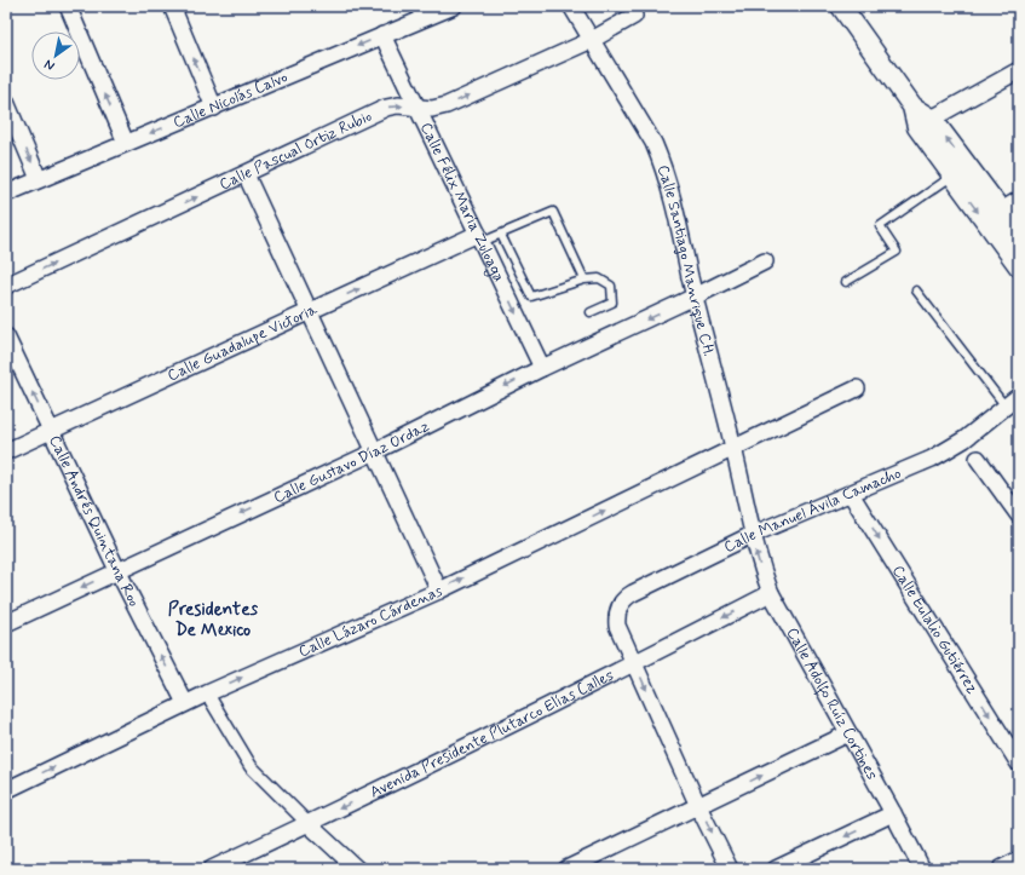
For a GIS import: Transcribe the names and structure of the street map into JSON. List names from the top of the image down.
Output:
{
  "streets": {
    "street": [
      "Calle Nicolás Calvo",
      "Calle Pascual Ortiz Rubio",
      "Calle Félix María Zuloaga",
      "Calle Santiago Manrique CH.",
      "Calle Guadalupe Victoria",
      "Calle Gustavo Díaz Ordaz",
      "Calle Manuel Ávila Camacho",
      "Calle Andrés Quintana Roo",
      "Calle Lázaro Cárdenas",
      "Calle Eulalio Gutiérrez",
      "Calle Adolfo Ruíz Cortines",
      "Avenida Presidente Plutarco Elías Calles"
    ]
  },
  "crossings": [
    ["Calle Nicolás Calvo", "Calle Félix María Zuloaga"],
    ["Calle Pascual Ortiz Rubio", "Calle Félix María Zuloaga"],
    ["Calle Pascual Ortiz Rubio", "Calle Santiago Manrique CH."],
    ["Calle Félix María Zuloaga", "Calle Guadalupe Victoria"],
    ["Calle Félix María Zuloaga", "Calle Gustavo Díaz Ordaz"],
    ["Calle Santiago Manrique CH.", "Calle Gustavo Díaz Ordaz"],
    ["Calle Santiago Manrique CH.", "Calle Manuel Ávila Camacho"],
    ["Calle Santiago Manrique CH.", "Calle Lázaro Cárdenas"],
    ["Calle Santiago Manrique CH.", "Calle Adolfo Ruíz Cortines"],
    ["Calle Guadalupe Victoria", "Calle Andrés Quintana Roo"],
    ["Calle Gustavo Díaz Ordaz", "Calle Andrés Quintana Roo"],
    ["Calle Manuel Ávila Camacho", "Calle Eulalio Gutiérrez"],
    ["Calle Manuel Ávila Camacho", "Calle Adolfo Ruíz Cortines"],
    ["Calle Manuel Ávila Camacho", "Avenida Presidente Plutarco Elías Calles"],
    ["Calle Andrés Quintana Roo", "Calle Lázaro Cárdenas"],
    ["Calle Adolfo Ruíz Cortines", "Avenida Presidente Plutarco Elías Calles"]
  ],
  "one_way": [
    "Calle Nicolás Calvo",
    "Calle Pascual Ortiz Rubio",
    "Calle Félix María Zuloaga",
    "Calle Guadalupe Victoria",
    "Calle Gustavo Díaz Ordaz",
    "Calle Andrés Quintana Roo",
    "Calle Lázaro Cárdenas",
    "Calle Eulalio Gutiérrez",
    "Avenida Presidente Plutarco Elías Calles"
  ],
  "districts": ["Presidentes De Mexico"],
  "north": "bottom left"
}
